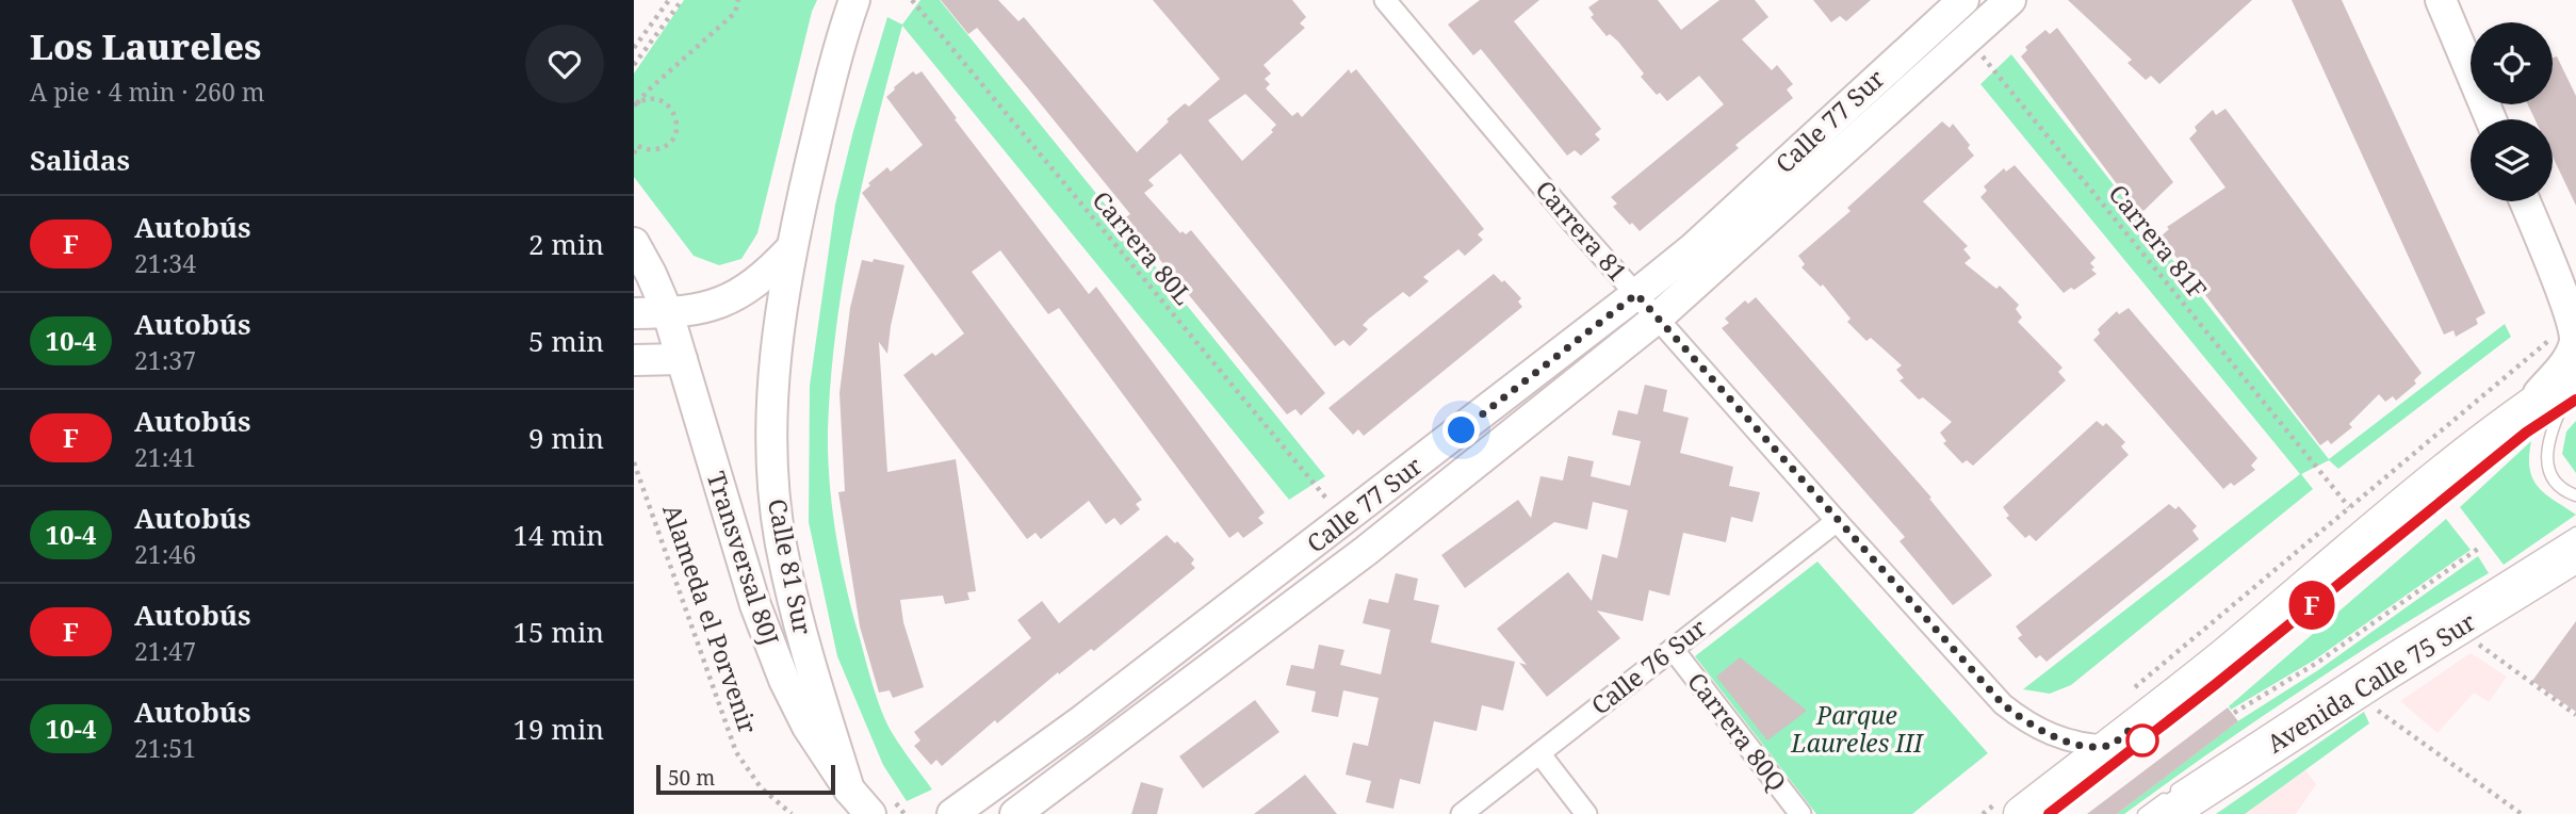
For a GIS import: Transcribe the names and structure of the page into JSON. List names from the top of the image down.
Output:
{
  "streets": {
    "main road": ["Avenida Calle 75 Sur"],
    "street": [
      "Calle 77 Sur",
      "Carrera 81",
      "Transversal 80J",
      "Calle 81 Sur",
      "Calle 76 Sur",
      "Carrera 80Q"
    ],
    "path": ["Carrera 81F", "Carrera 80L", "Alameda el Porvenir"]
  },
  "crossings": [
    ["Calle 77 Sur", "Carrera 81"],
    ["Calle 77 Sur", "Carrera 81F"],
    ["Calle 77 Sur", "Carrera 80L"],
    ["Carrera 81", "Calle 76 Sur"],
    ["Transversal 80J", "Calle 81 Sur"],
    ["Calle 76 Sur", "Carrera 80Q"]
  ],
  "parks": ["Parque Laureles III"],
  "lines": ["bus line F"],
  "scale_bar": "50 m",
  "page": {
    "heading": [
      ["Los Laureles", "A pie · 4 min · 260 m"],
      "Salidas"
    ],
    "on_map": "F",
    "list": [
      {
        "mark": "F",
        "name": "Autobús",
        "note": "21:34",
        "value": "2 min"
      },
      {
        "mark": "10-4",
        "name": "Autobús",
        "note": "21:37",
        "value": "5 min"
      },
      {
        "mark": "F",
        "name": "Autobús",
        "note": "21:41",
        "value": "9 min"
      },
      {
        "mark": "10-4",
        "name": "Autobús",
        "note": "21:46",
        "value": "14 min"
      },
      {
        "mark": "F",
        "name": "Autobús",
        "note": "21:47",
        "value": "15 min"
      },
      {
        "mark": "10-4",
        "name": "Autobús",
        "note": "21:51",
        "value": "19 min"
      }
    ],
    "scale": "50 m"
  }
}
